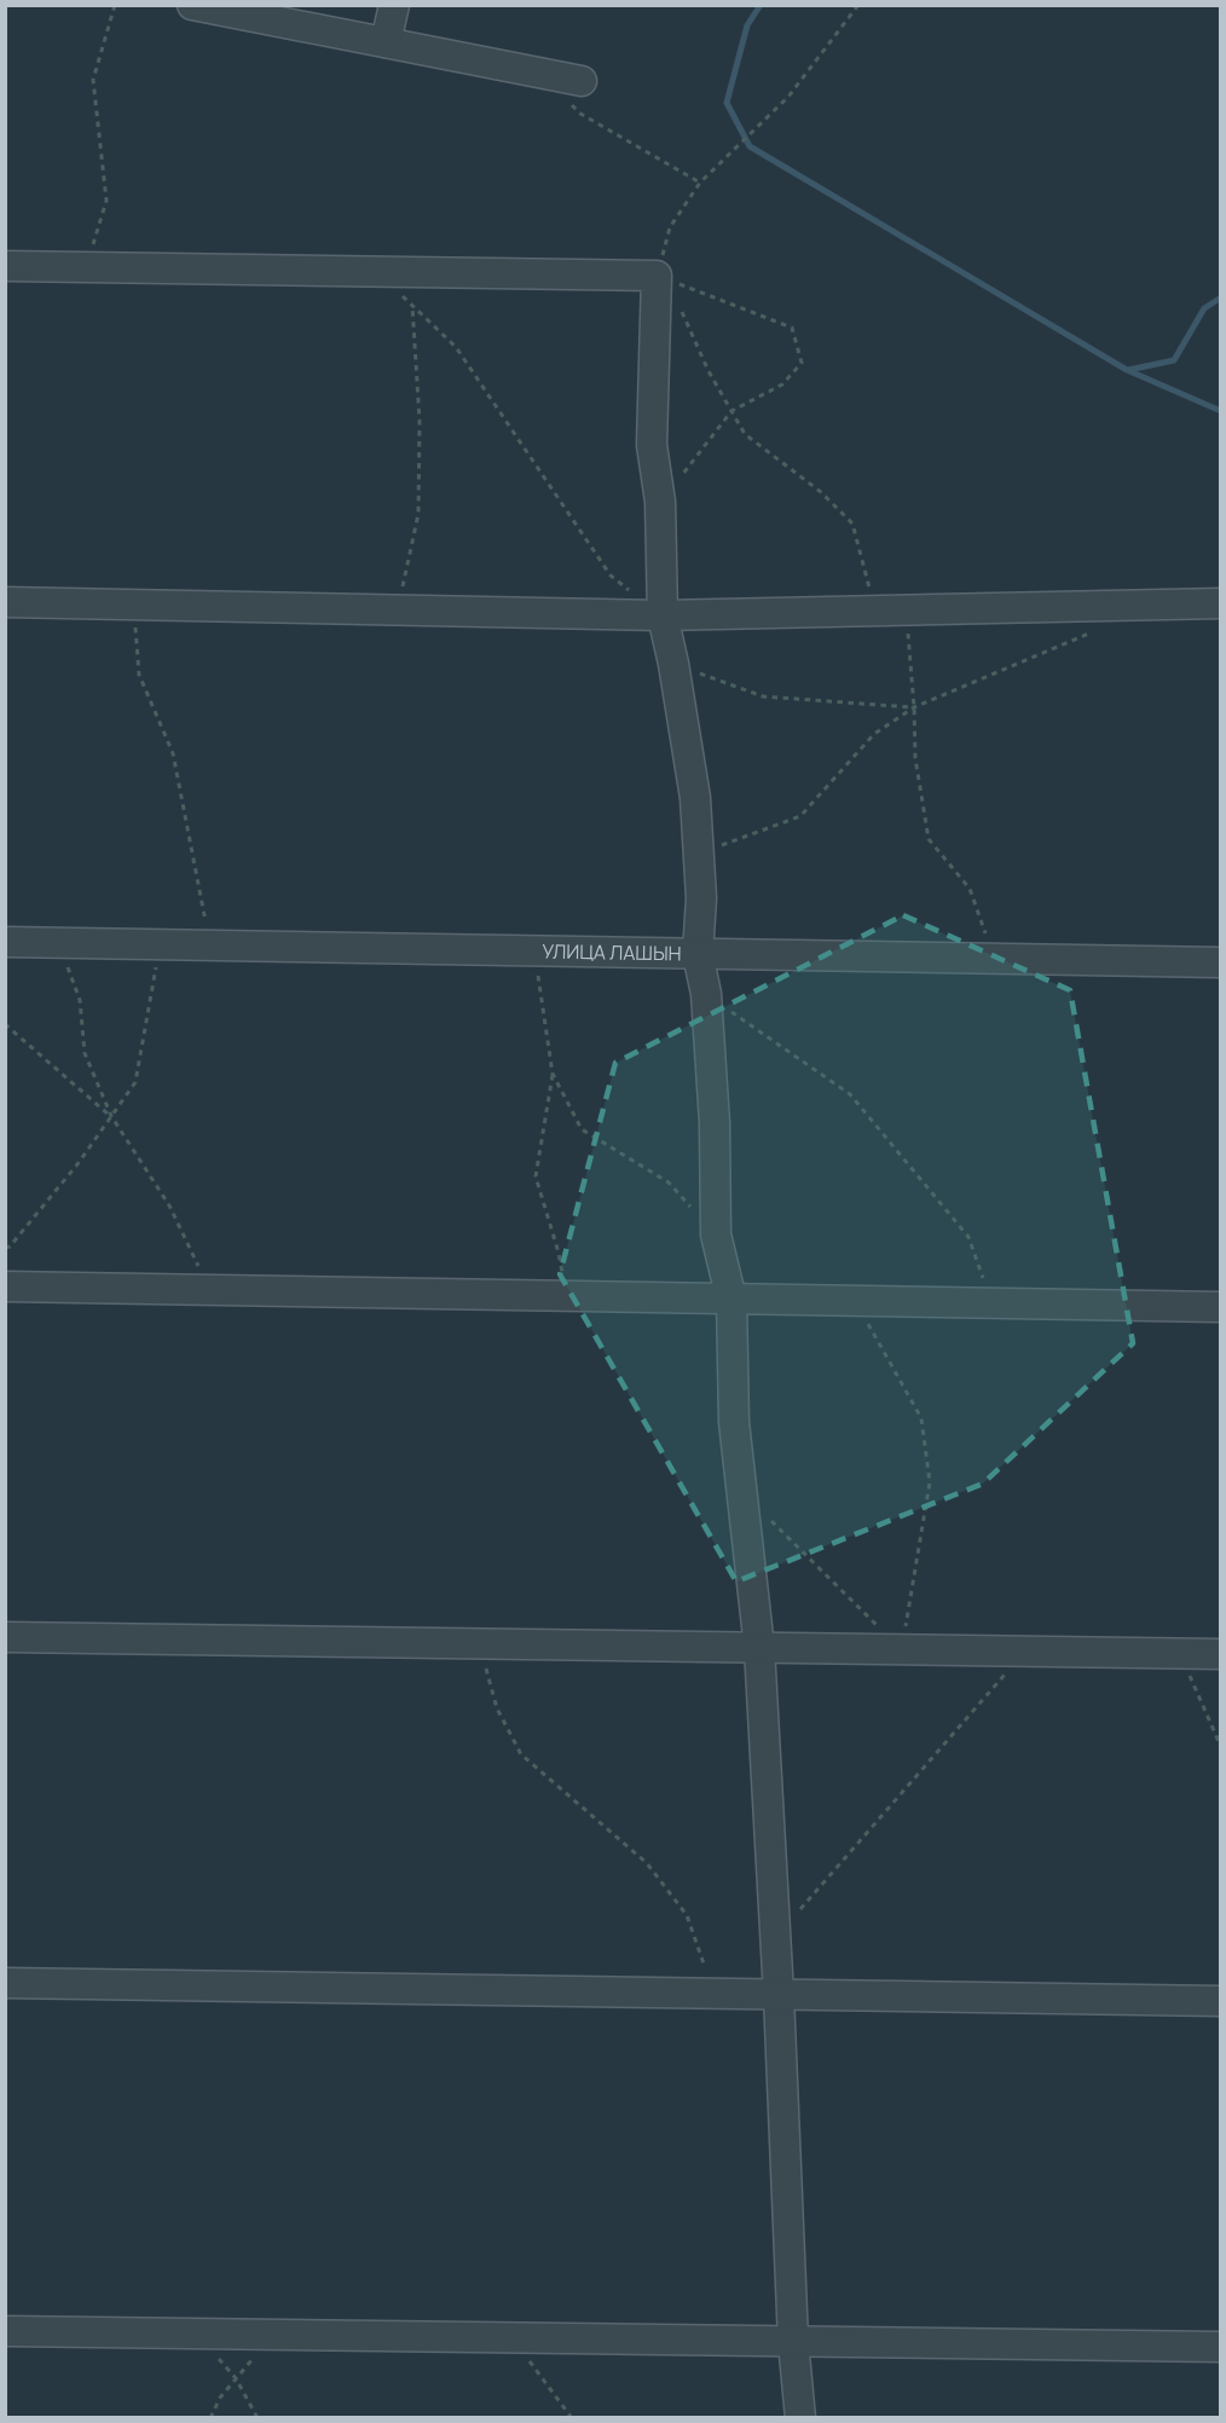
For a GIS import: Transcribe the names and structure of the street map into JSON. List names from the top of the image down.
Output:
{
  "streets": {
    "street": ["УЛИЦА ЛАШЫН"]
  }
}
